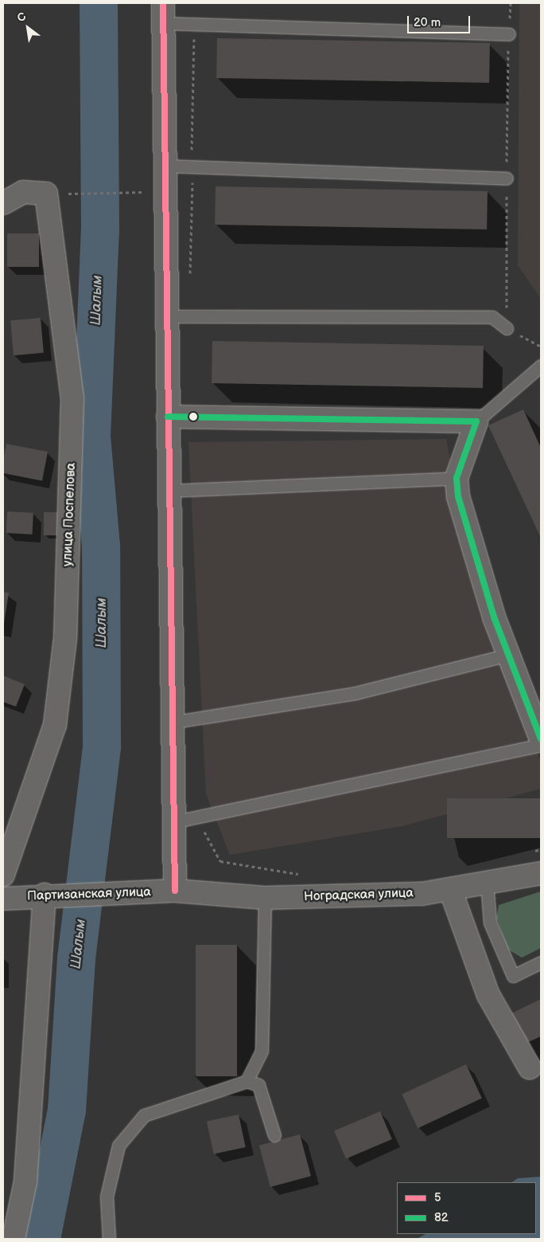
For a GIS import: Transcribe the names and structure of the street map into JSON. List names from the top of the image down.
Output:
{
  "streets": {
    "street": ["улица Поспелова", "Партизанская улица", "Ноградская улица"]
  },
  "crossings": [
    ["Партизанская улица", "Ноградская улица"]
  ],
  "water": ["Шалым"],
  "lines": ["transit line 5", "transit line 82"],
  "legend": ["5", "82"],
  "scale_bar": "20 m",
  "north": "top left"
}
